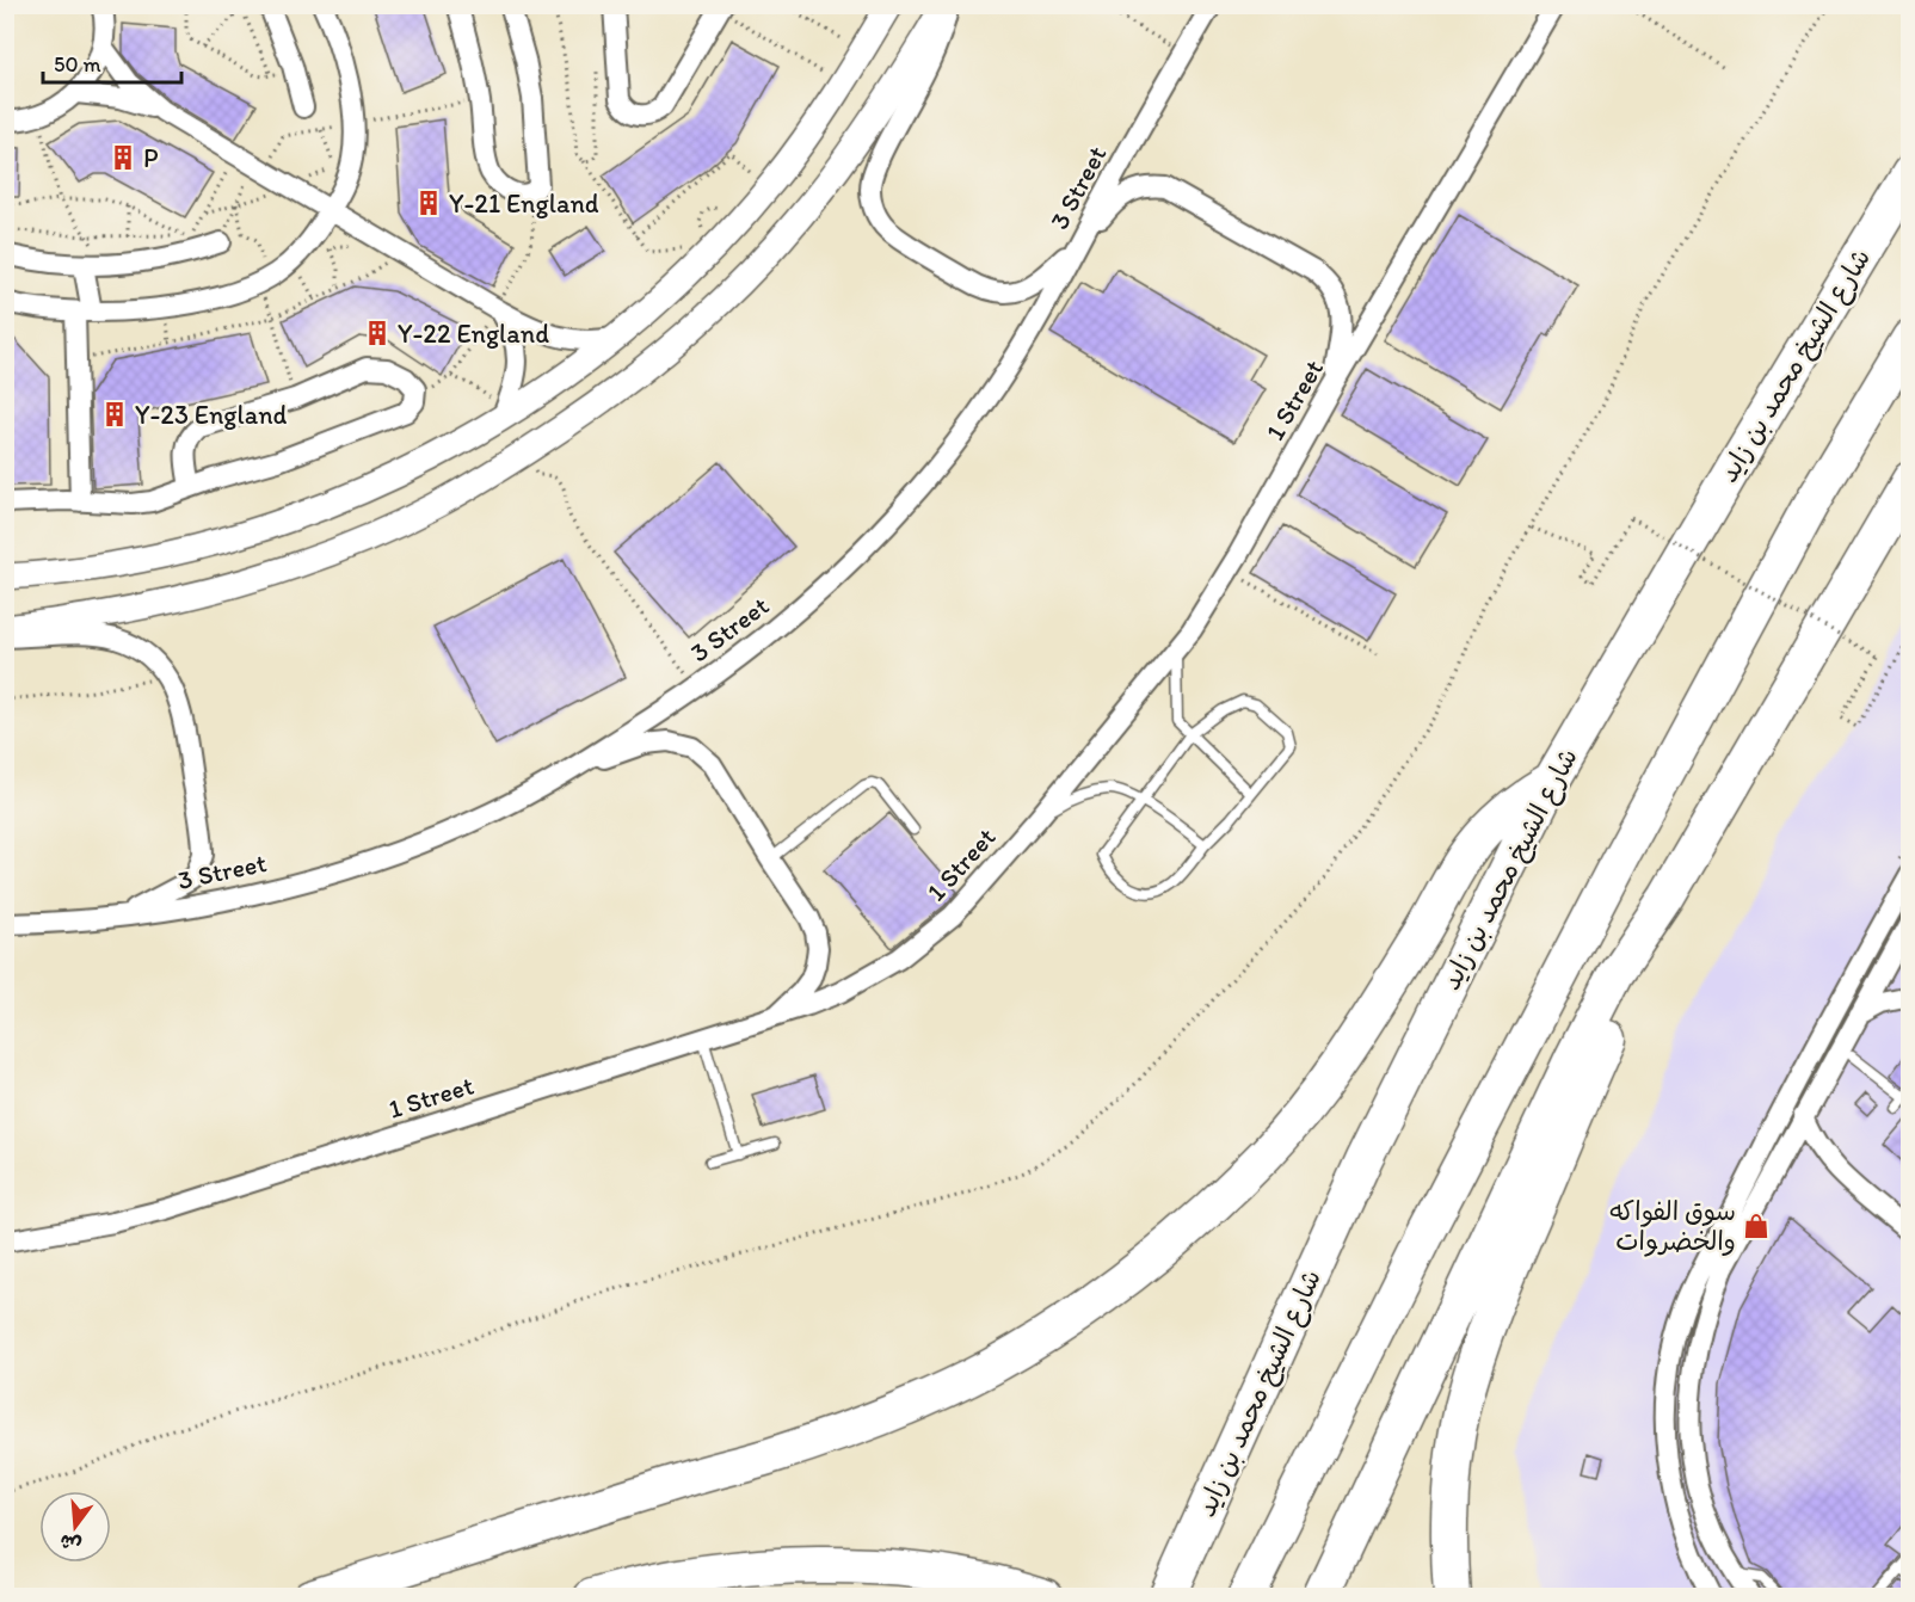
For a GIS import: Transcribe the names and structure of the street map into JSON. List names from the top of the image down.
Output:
{
  "streets": {
    "highway": ["شارع الشيخ محمد بن زايد"],
    "street": ["3 Street", "1 Street"]
  },
  "places": {
    "building": [
      "P",
      "Y-21 England",
      "Y-22 England",
      "Y-23 England"
    ],
    "shop": ["سوق الفواكه والخضروات"]
  },
  "scale_bar": "50 m",
  "north": "bottom"
}
